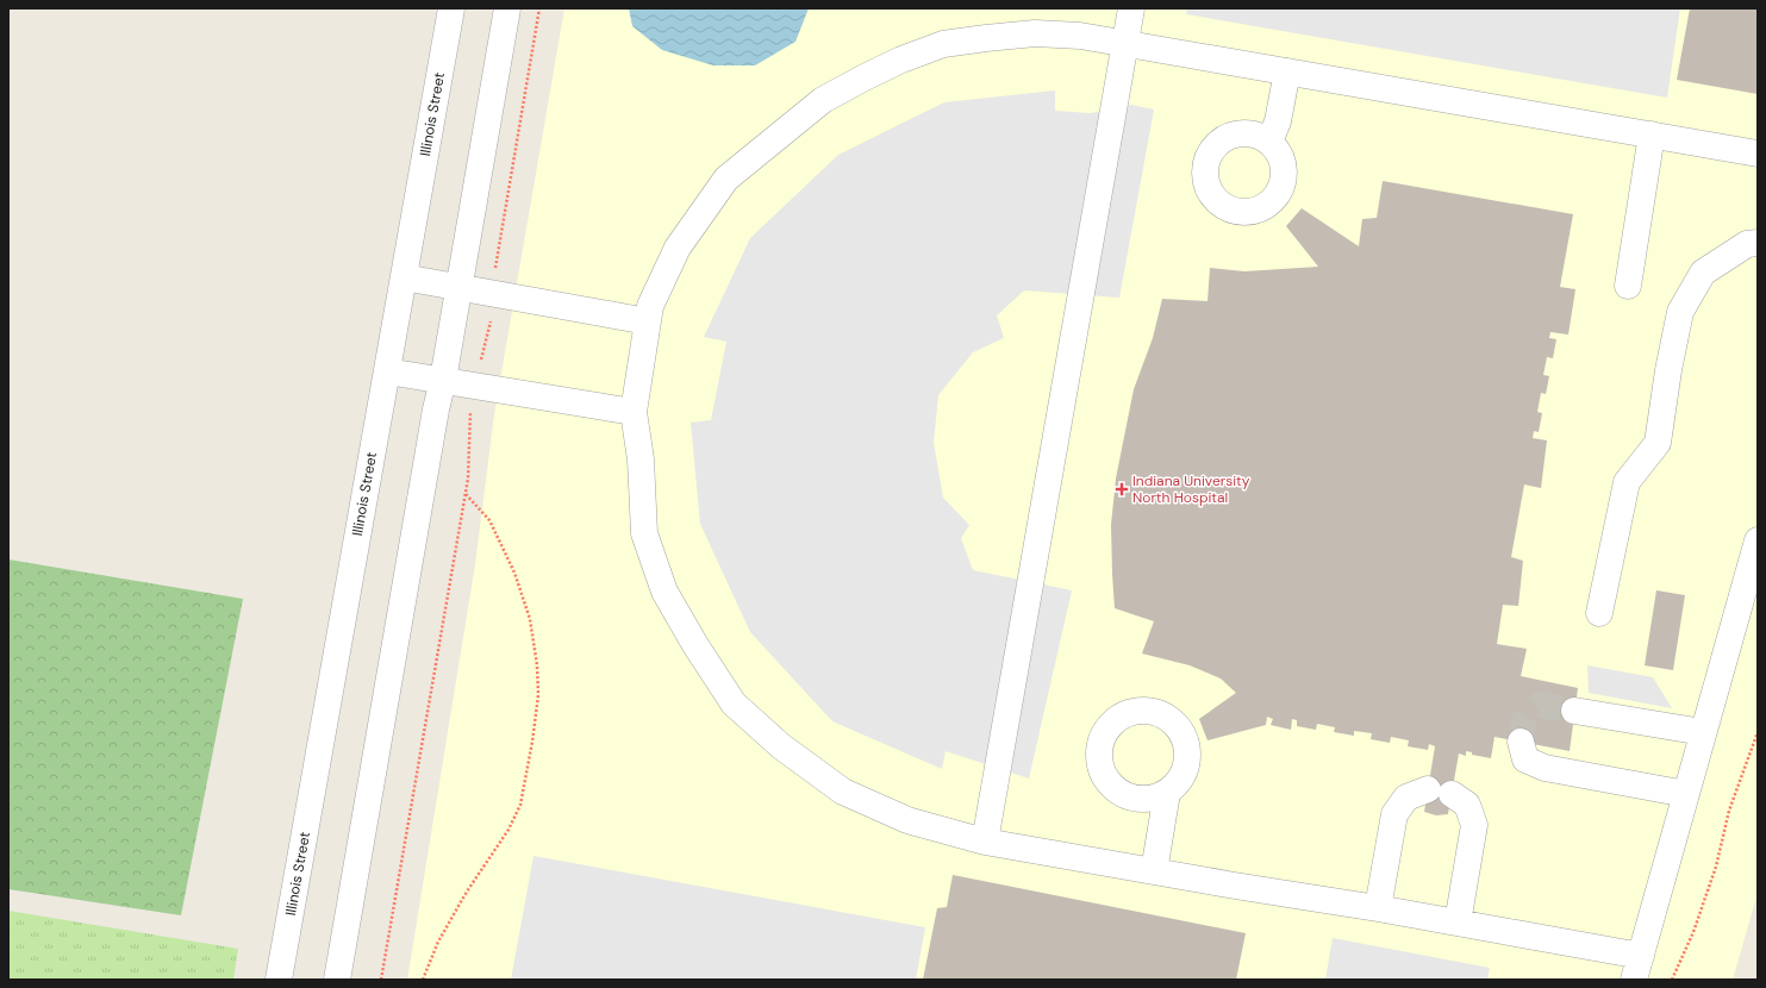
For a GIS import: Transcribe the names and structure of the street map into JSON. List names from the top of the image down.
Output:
{
  "streets": {
    "street": ["Illinois Street"]
  },
  "places": {
    "health": ["Indiana University North Hospital"]
  }
}
